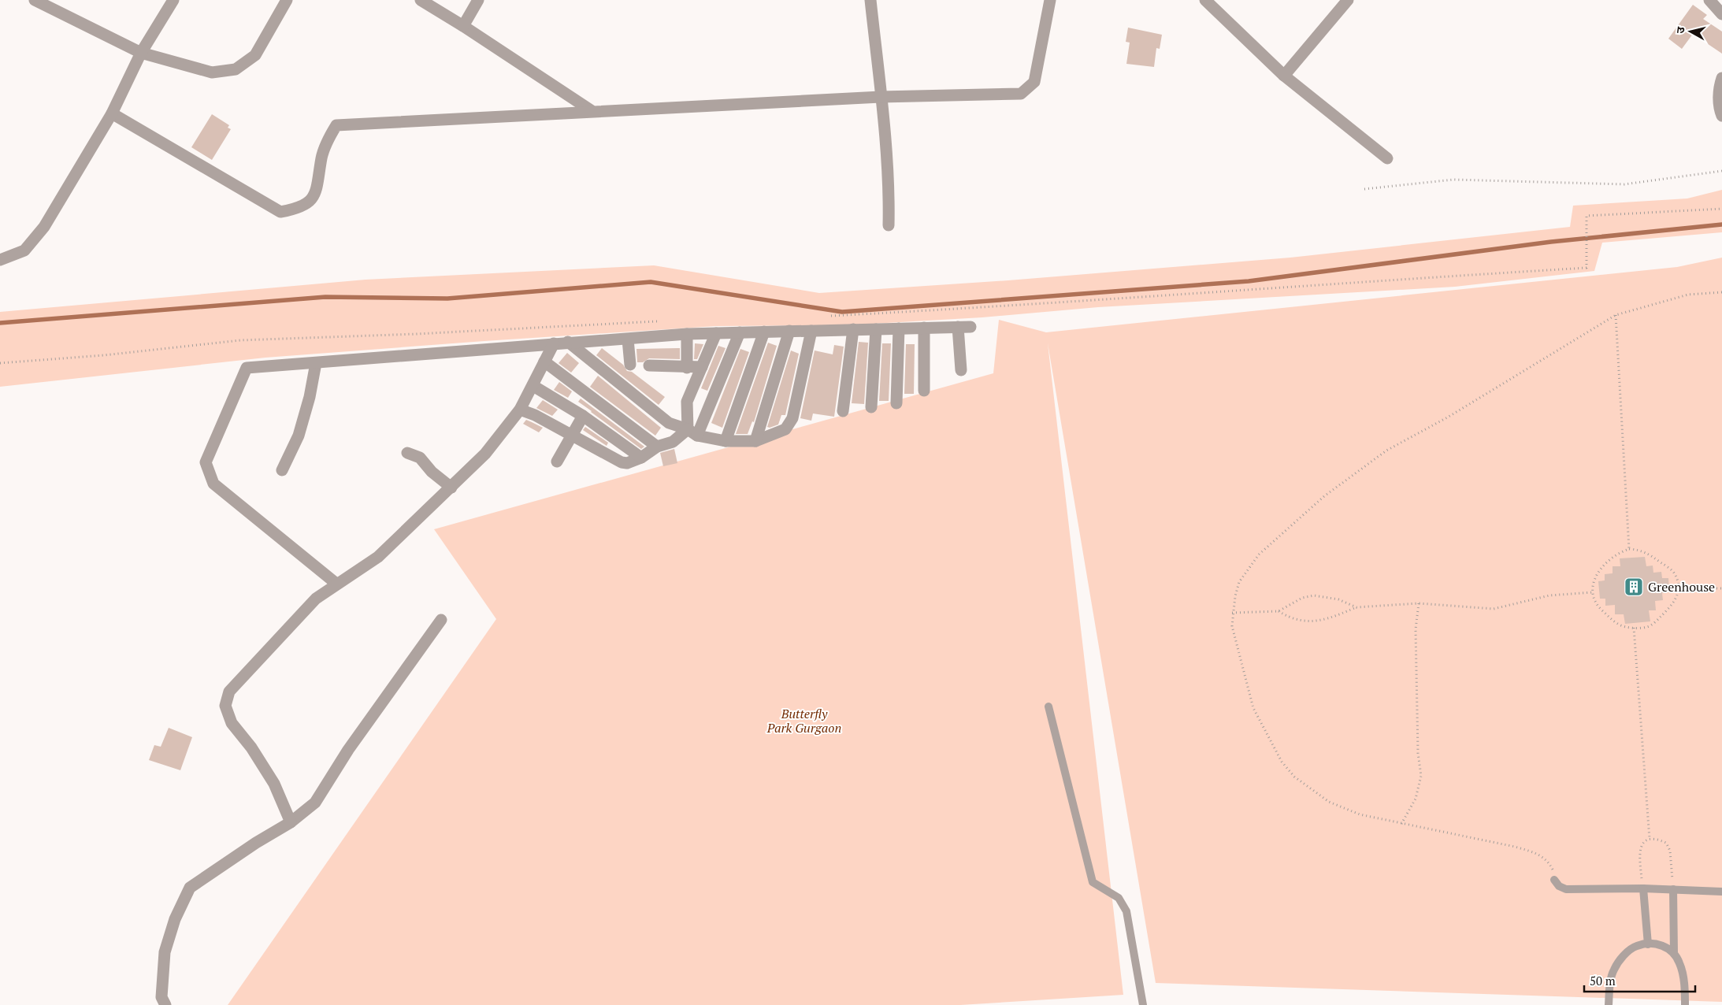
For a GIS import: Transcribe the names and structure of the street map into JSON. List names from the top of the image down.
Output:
{
  "parks": ["Butterfly Park Gurgaon"],
  "places": {
    "building": ["Greenhouse"]
  },
  "scale_bar": "50 m",
  "north": "left"
}
